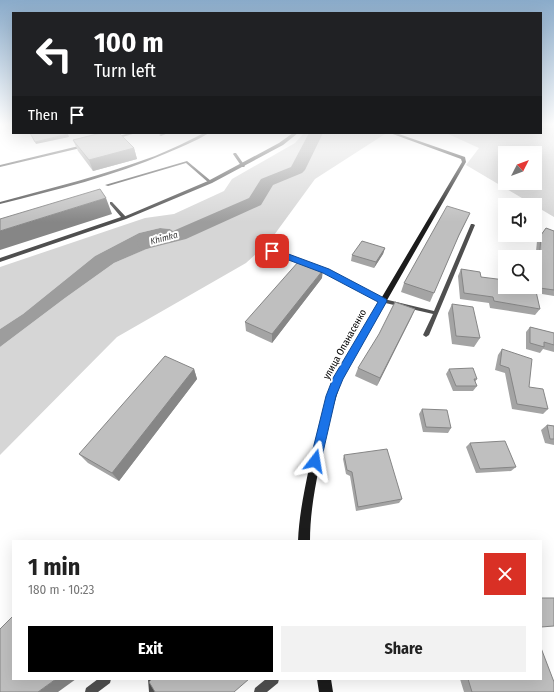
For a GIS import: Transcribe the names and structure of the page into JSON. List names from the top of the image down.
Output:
{
  "streets": {
    "street": ["улица Опанасенко"]
  },
  "water": ["Khimka"],
  "north": "top right",
  "page": {
    "turn": ["100 m", "Turn left"],
    "then": "Then",
    "heading": ["1 min", "180 m · 10:23"],
    "buttons": ["Exit", "Share"]
  }
}
